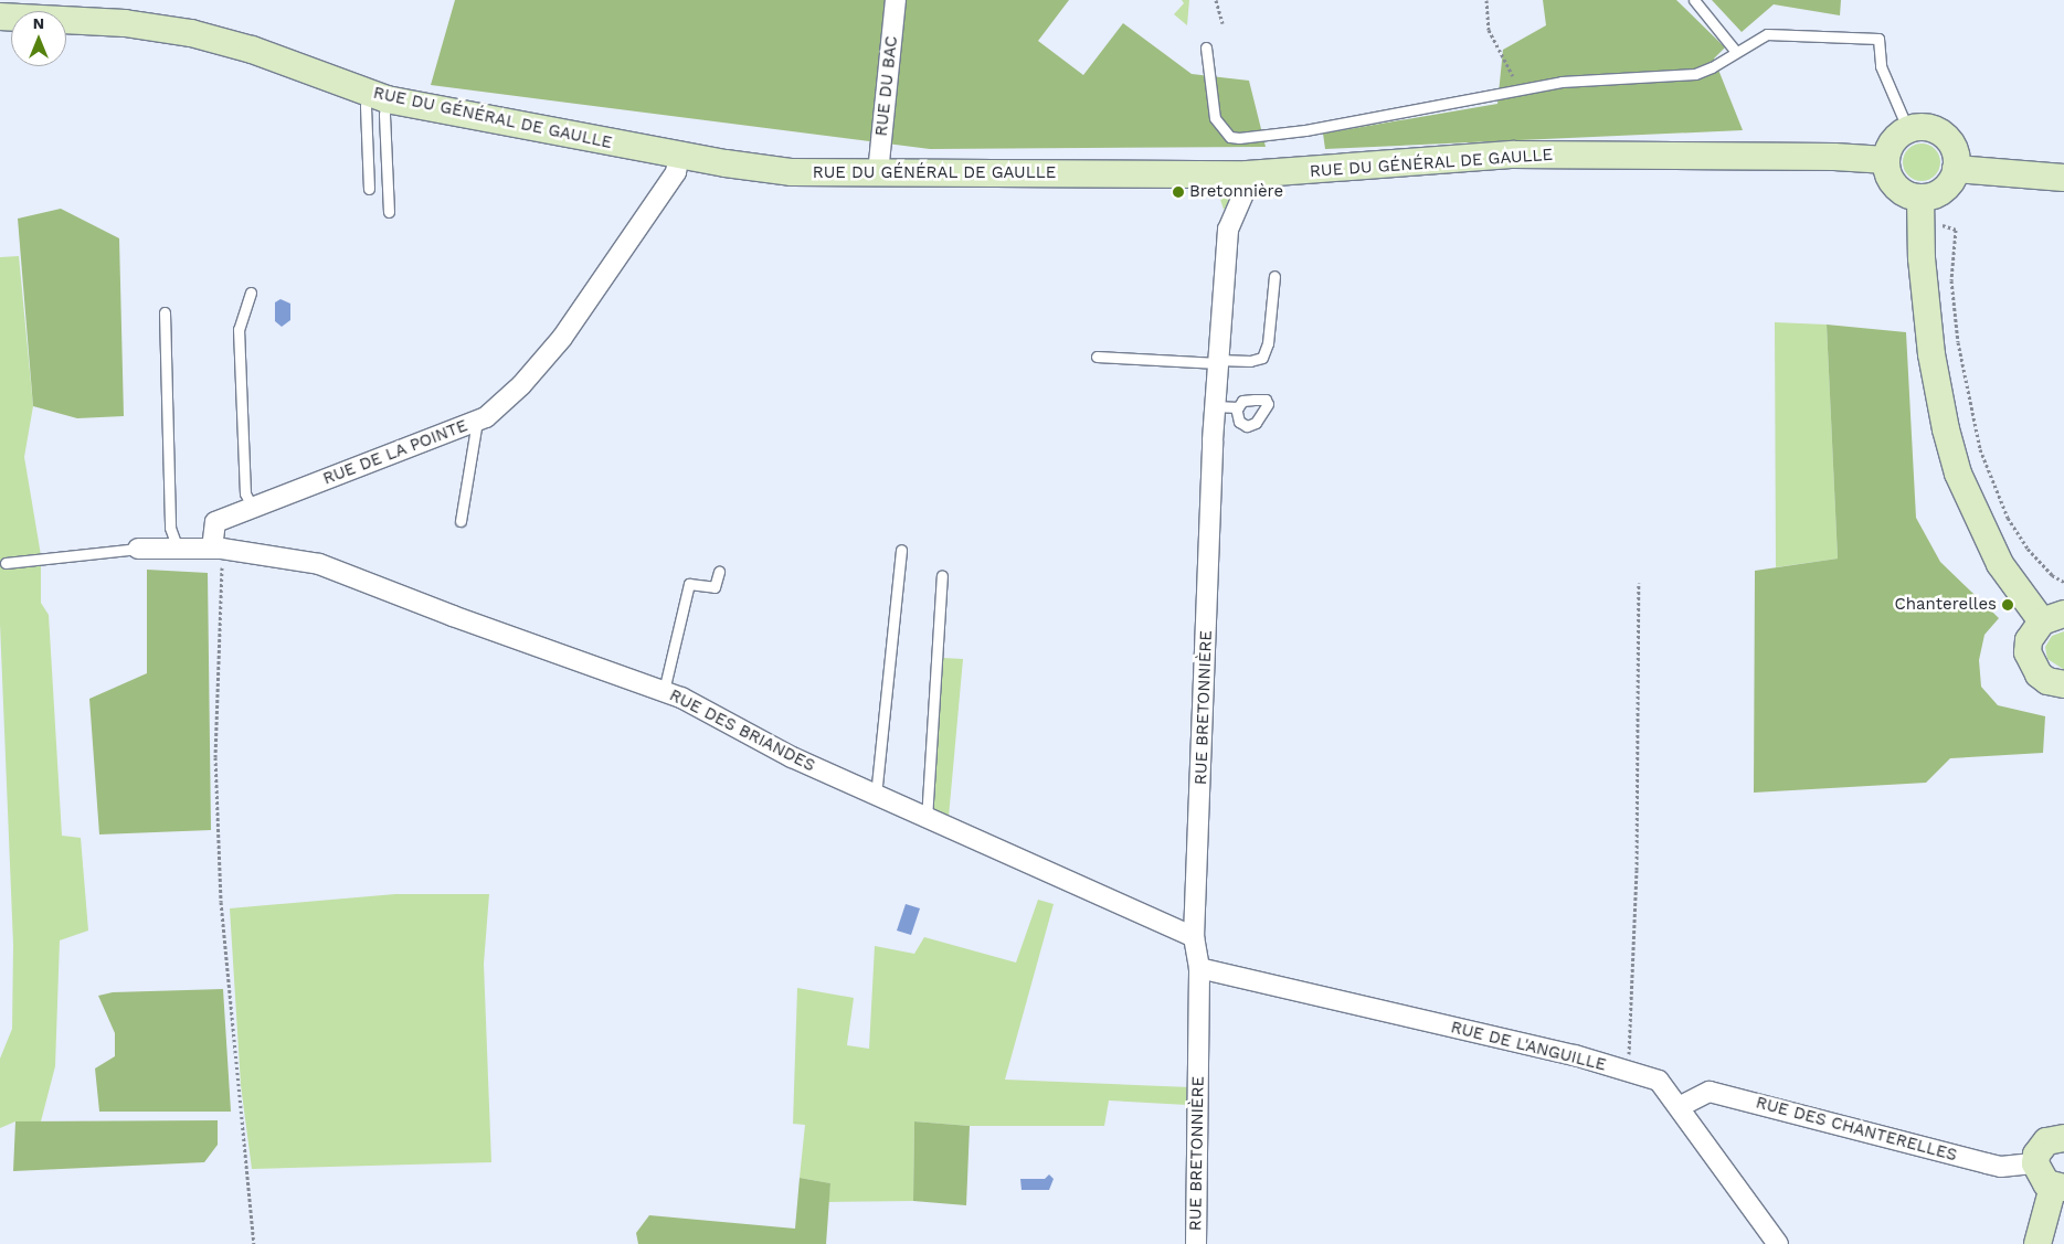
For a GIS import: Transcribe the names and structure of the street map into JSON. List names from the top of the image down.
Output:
{
  "streets": {
    "main road": ["RUE DU GÉNÉRAL DE GAULLE"],
    "street": [
      "RUE DU BAC",
      "RUE DE LA POINTE",
      "RUE BRETONNIÈRE",
      "RUE DES BRIANDES",
      "RUE DE L'ANGUILLE",
      "RUE DES CHANTERELLES"
    ]
  },
  "crossings": [
    ["RUE DU BAC", "RUE DU GÉNÉRAL DE GAULLE"],
    ["RUE DU GÉNÉRAL DE GAULLE", "RUE DE LA POINTE"],
    ["RUE DU GÉNÉRAL DE GAULLE", "RUE BRETONNIÈRE"],
    ["RUE DE LA POINTE", "RUE DES BRIANDES"],
    ["RUE BRETONNIÈRE", "RUE DES BRIANDES"],
    ["RUE BRETONNIÈRE", "RUE DE L'ANGUILLE"],
    ["RUE DE L'ANGUILLE", "RUE DES CHANTERELLES"]
  ],
  "places": ["Bretonnière", "Chanterelles"],
  "north": "top"
}
